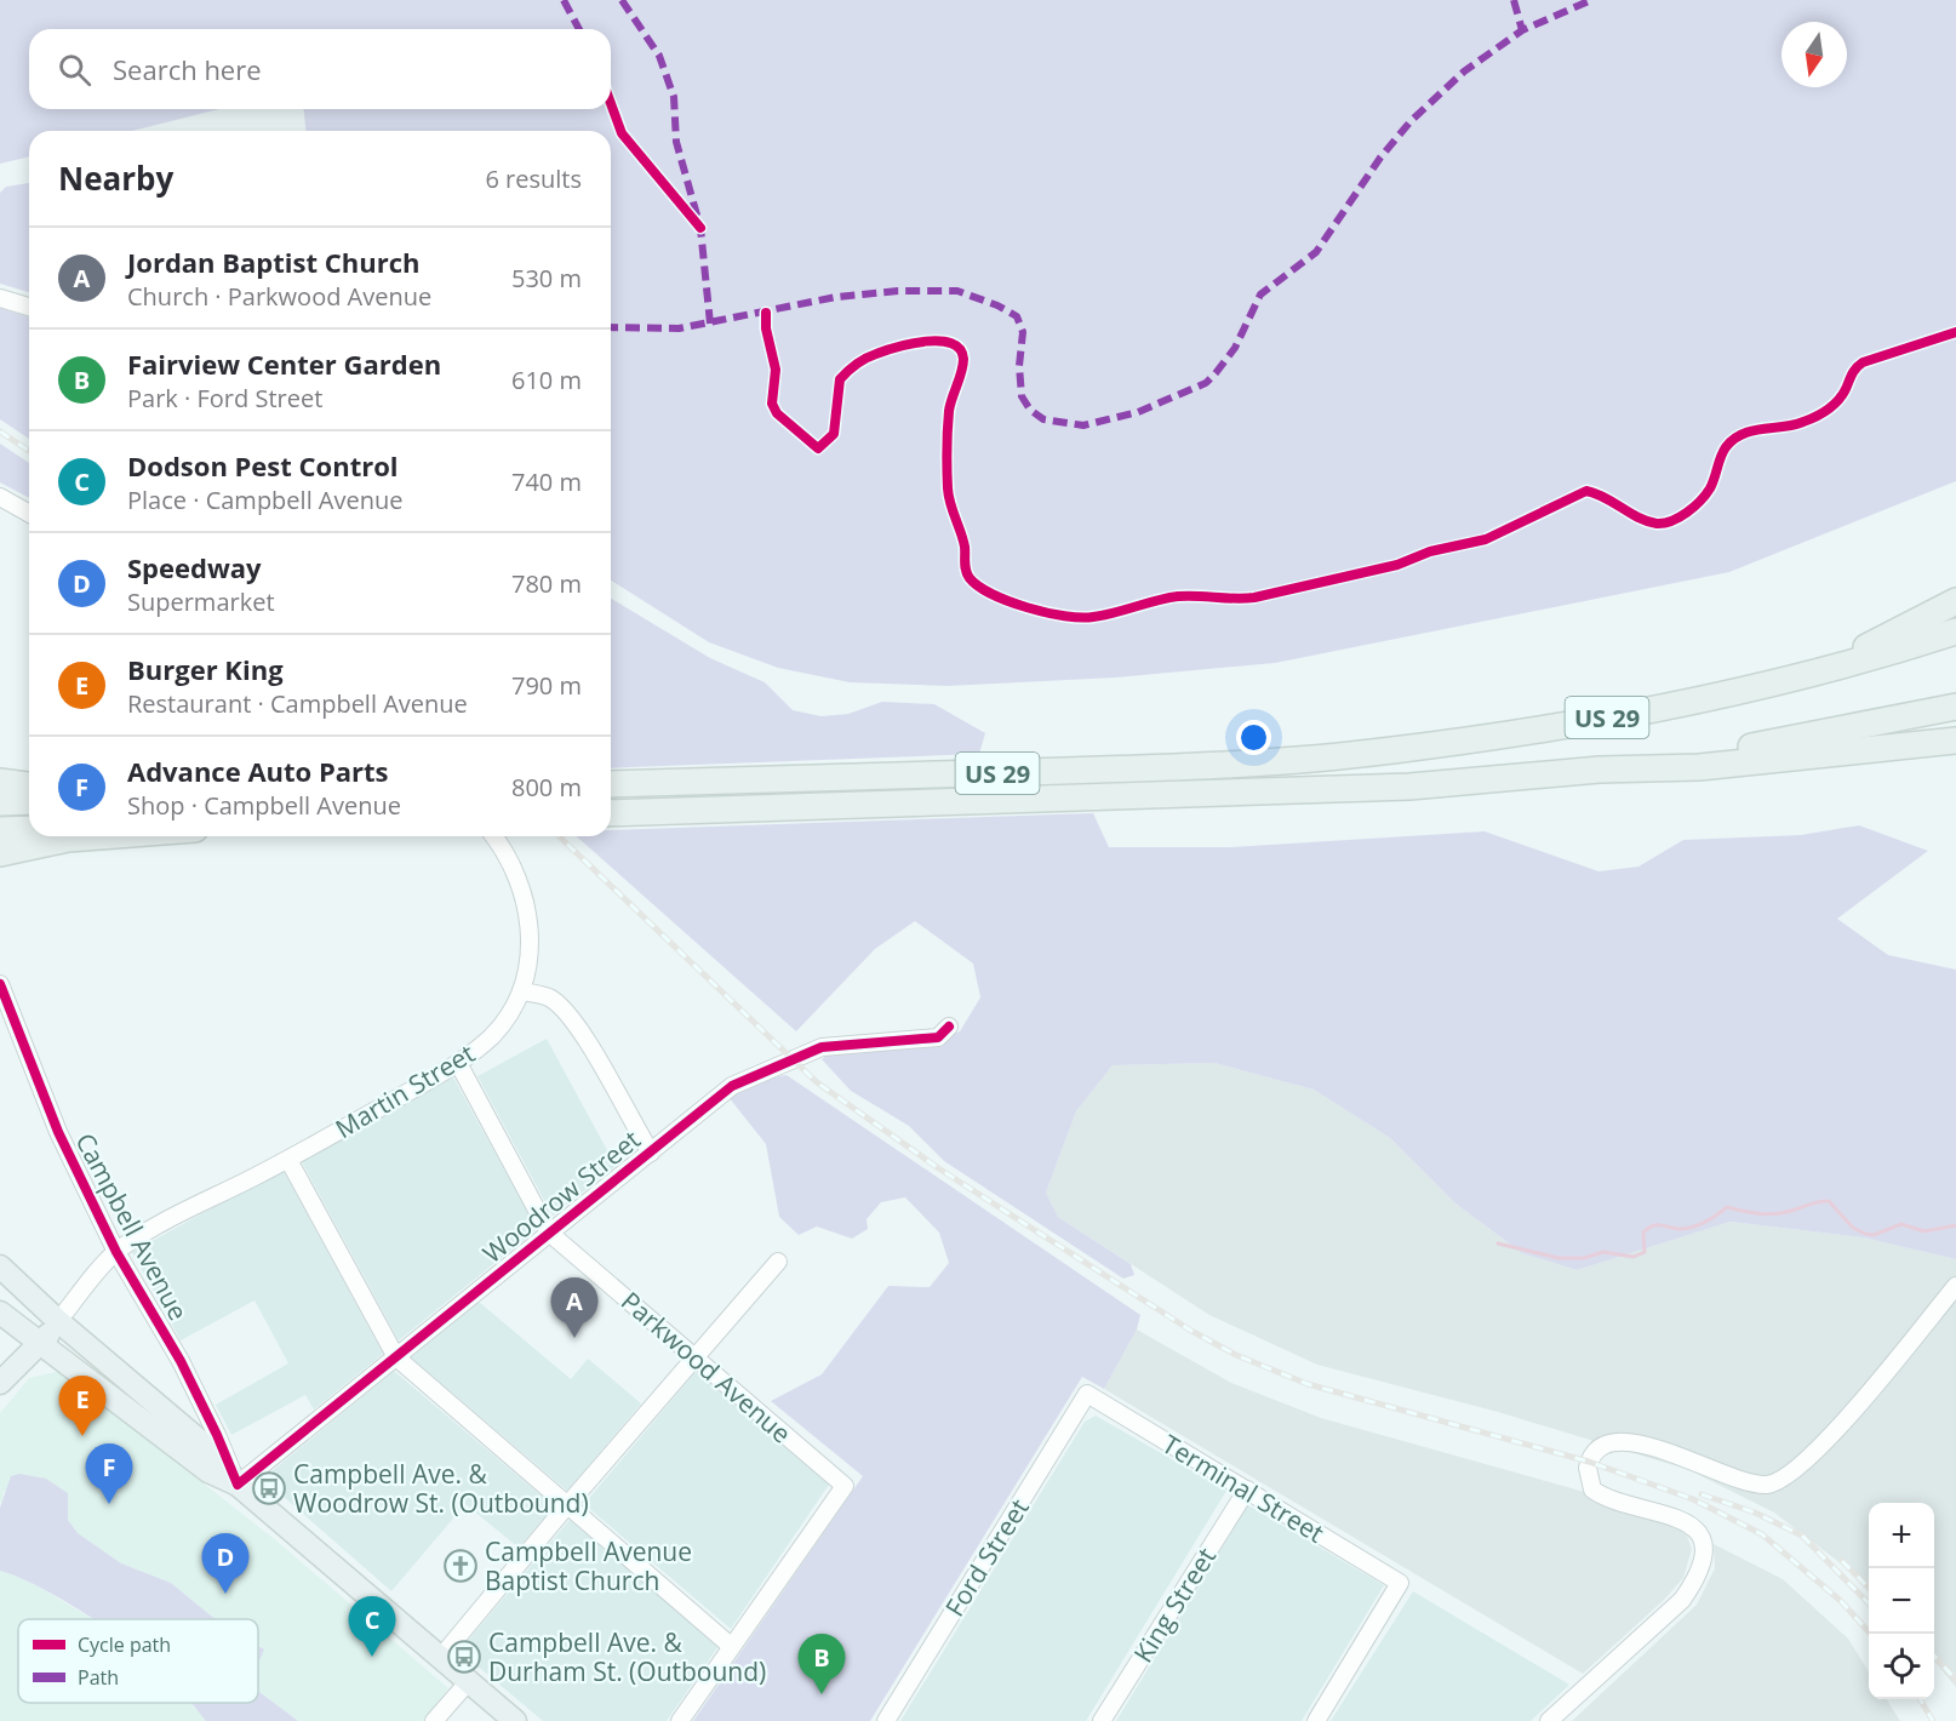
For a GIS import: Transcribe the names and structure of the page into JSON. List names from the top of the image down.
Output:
{
  "streets": {
    "highway": ["US 29"],
    "main road": ["Campbell Avenue"],
    "street": [
      "Martin Street",
      "Woodrow Street",
      "Parkwood Avenue",
      "Terminal Street",
      "Ford Street",
      "King Street"
    ]
  },
  "crossings": [
    ["Martin Street", "Campbell Avenue"],
    ["Martin Street", "Parkwood Avenue"],
    ["Woodrow Street", "Campbell Avenue"],
    ["Woodrow Street", "Parkwood Avenue"],
    ["Terminal Street", "Ford Street"],
    ["Terminal Street", "King Street"]
  ],
  "places": {
    "bus stop": ["Campbell Ave. & Woodrow St. (Outbound)", "Campbell Ave. & Durham St. (Outbound)"],
    "church": ["Campbell Avenue Baptist Church"]
  },
  "legend": ["Cycle path", "Path"],
  "north": "bottom",
  "page": {
    "search": "Search here",
    "heading": ["Nearby", "6 results"],
    "list": [
      {
        "mark": "A",
        "name": "Jordan Baptist Church",
        "note": "Church · Parkwood Avenue",
        "value": "530 m"
      },
      {
        "mark": "B",
        "name": "Fairview Center Garden",
        "note": "Park · Ford Street",
        "value": "610 m"
      },
      {
        "mark": "C",
        "name": "Dodson Pest Control",
        "note": "Place · Campbell Avenue",
        "value": "740 m"
      },
      {
        "mark": "D",
        "name": "Speedway",
        "note": "Supermarket",
        "value": "780 m"
      },
      {
        "mark": "E",
        "name": "Burger King",
        "note": "Restaurant · Campbell Avenue",
        "value": "790 m"
      },
      {
        "mark": "F",
        "name": "Advance Auto Parts",
        "note": "Shop · Campbell Avenue",
        "value": "800 m"
      }
    ],
    "pins": [
      "A",
      "E",
      "F",
      "D",
      "C",
      "B"
    ],
    "map_buttons": ["+", "−"]
  }
}
